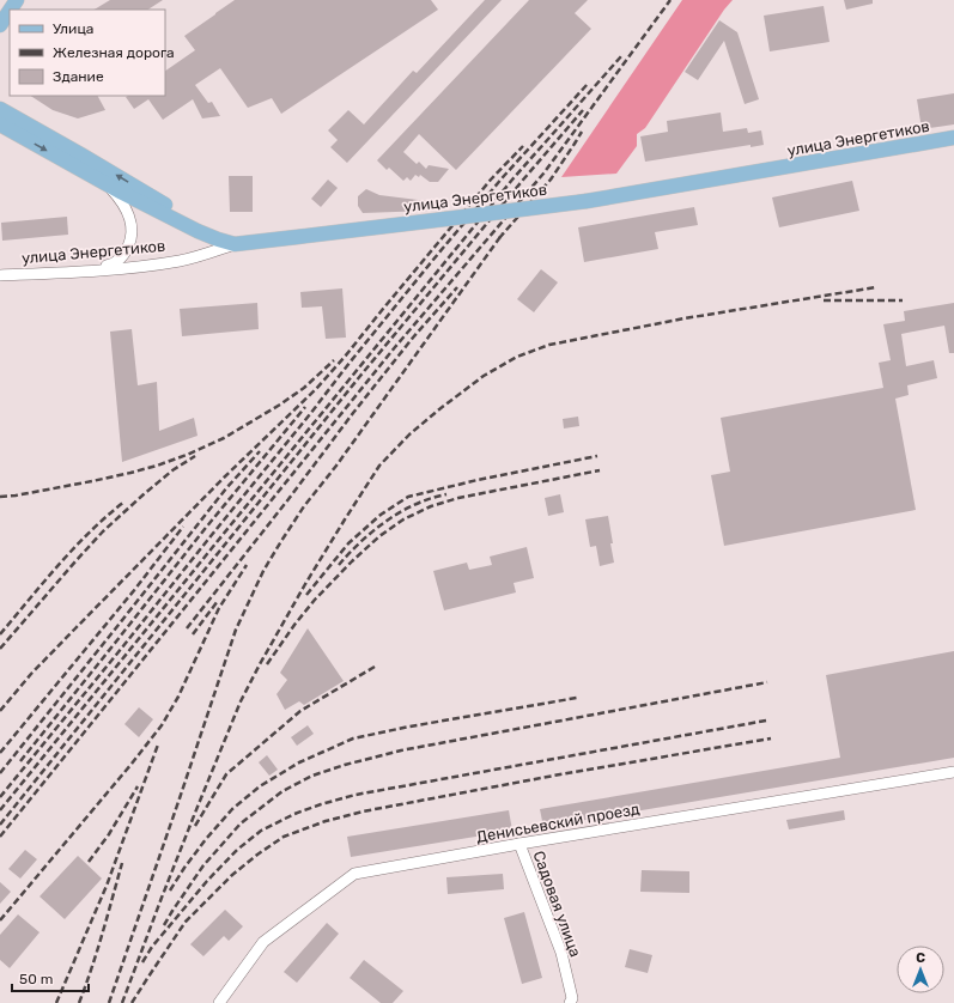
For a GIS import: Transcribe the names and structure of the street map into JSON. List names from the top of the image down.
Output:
{
  "streets": {
    "main road": ["улица Энергетиков"],
    "street": ["Денисьевский проезд", "Садовая улица"]
  },
  "crossings": [
    ["Денисьевский проезд", "Садовая улица"]
  ],
  "legend": ["Улица", "Железная дорога", "Здание"],
  "scale_bar": "50 m",
  "north": "top"
}
